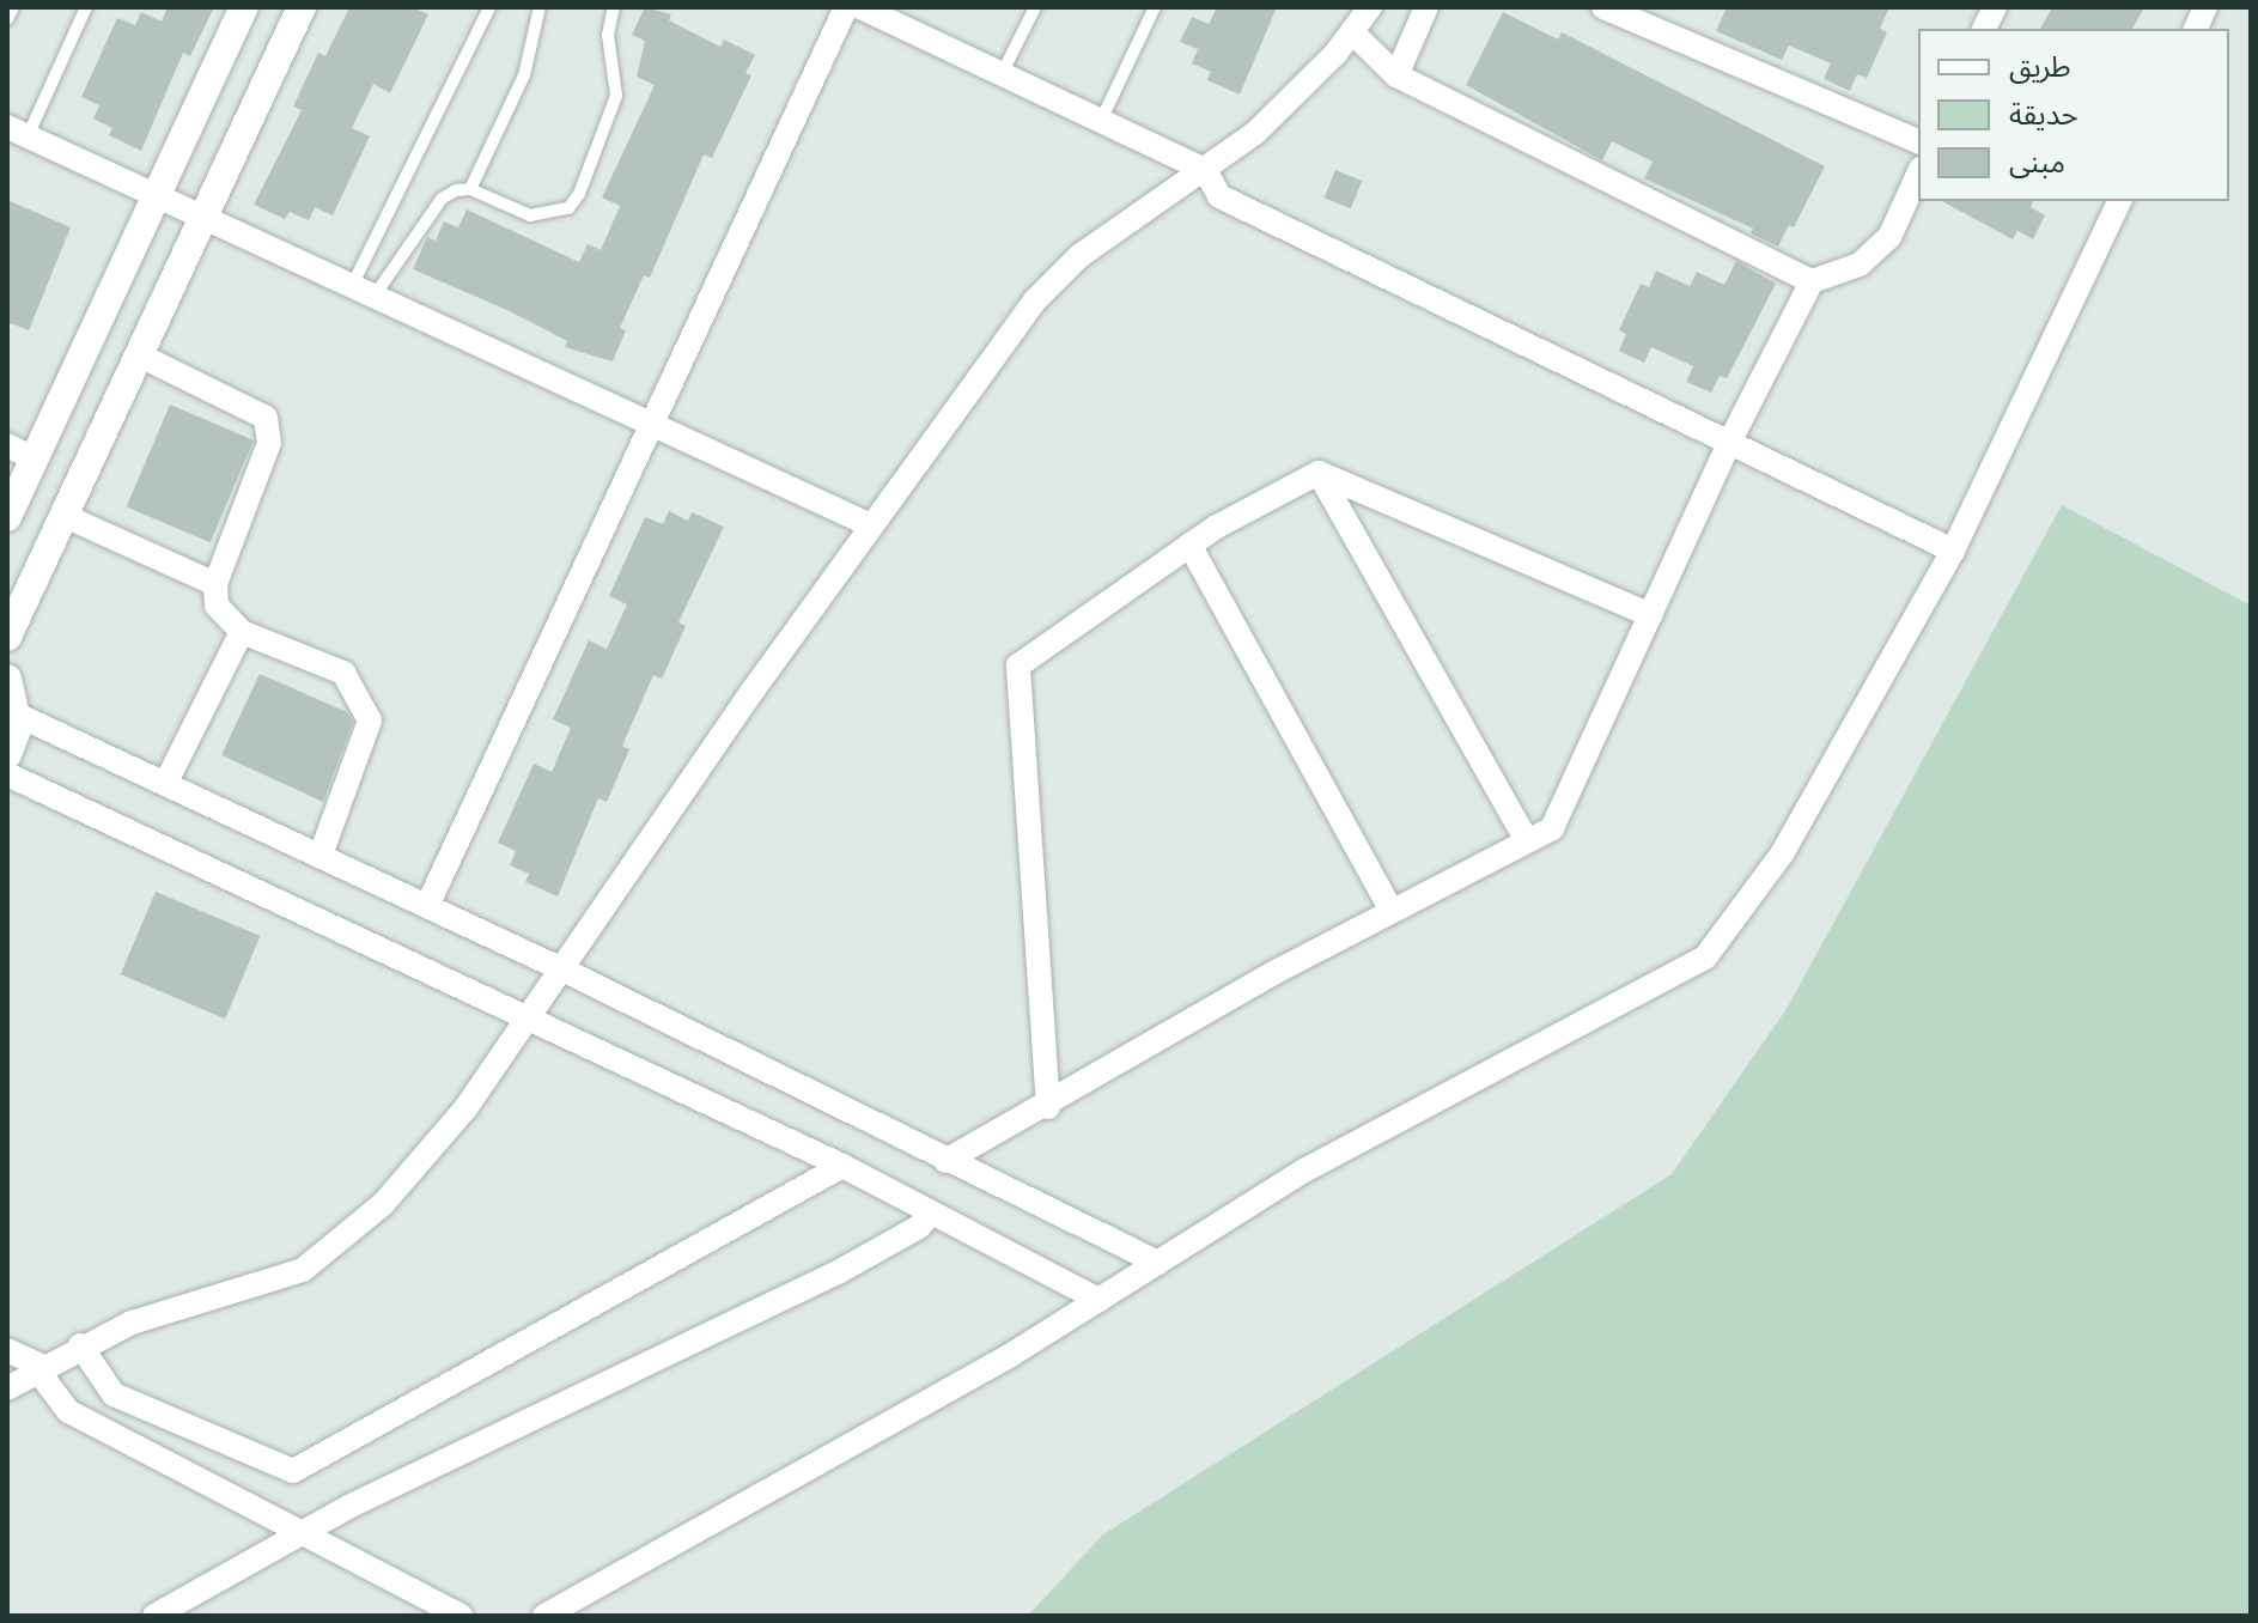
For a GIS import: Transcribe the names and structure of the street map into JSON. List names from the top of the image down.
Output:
{
  "legend": ["طريق", "حديقة", "مبنى"]
}
